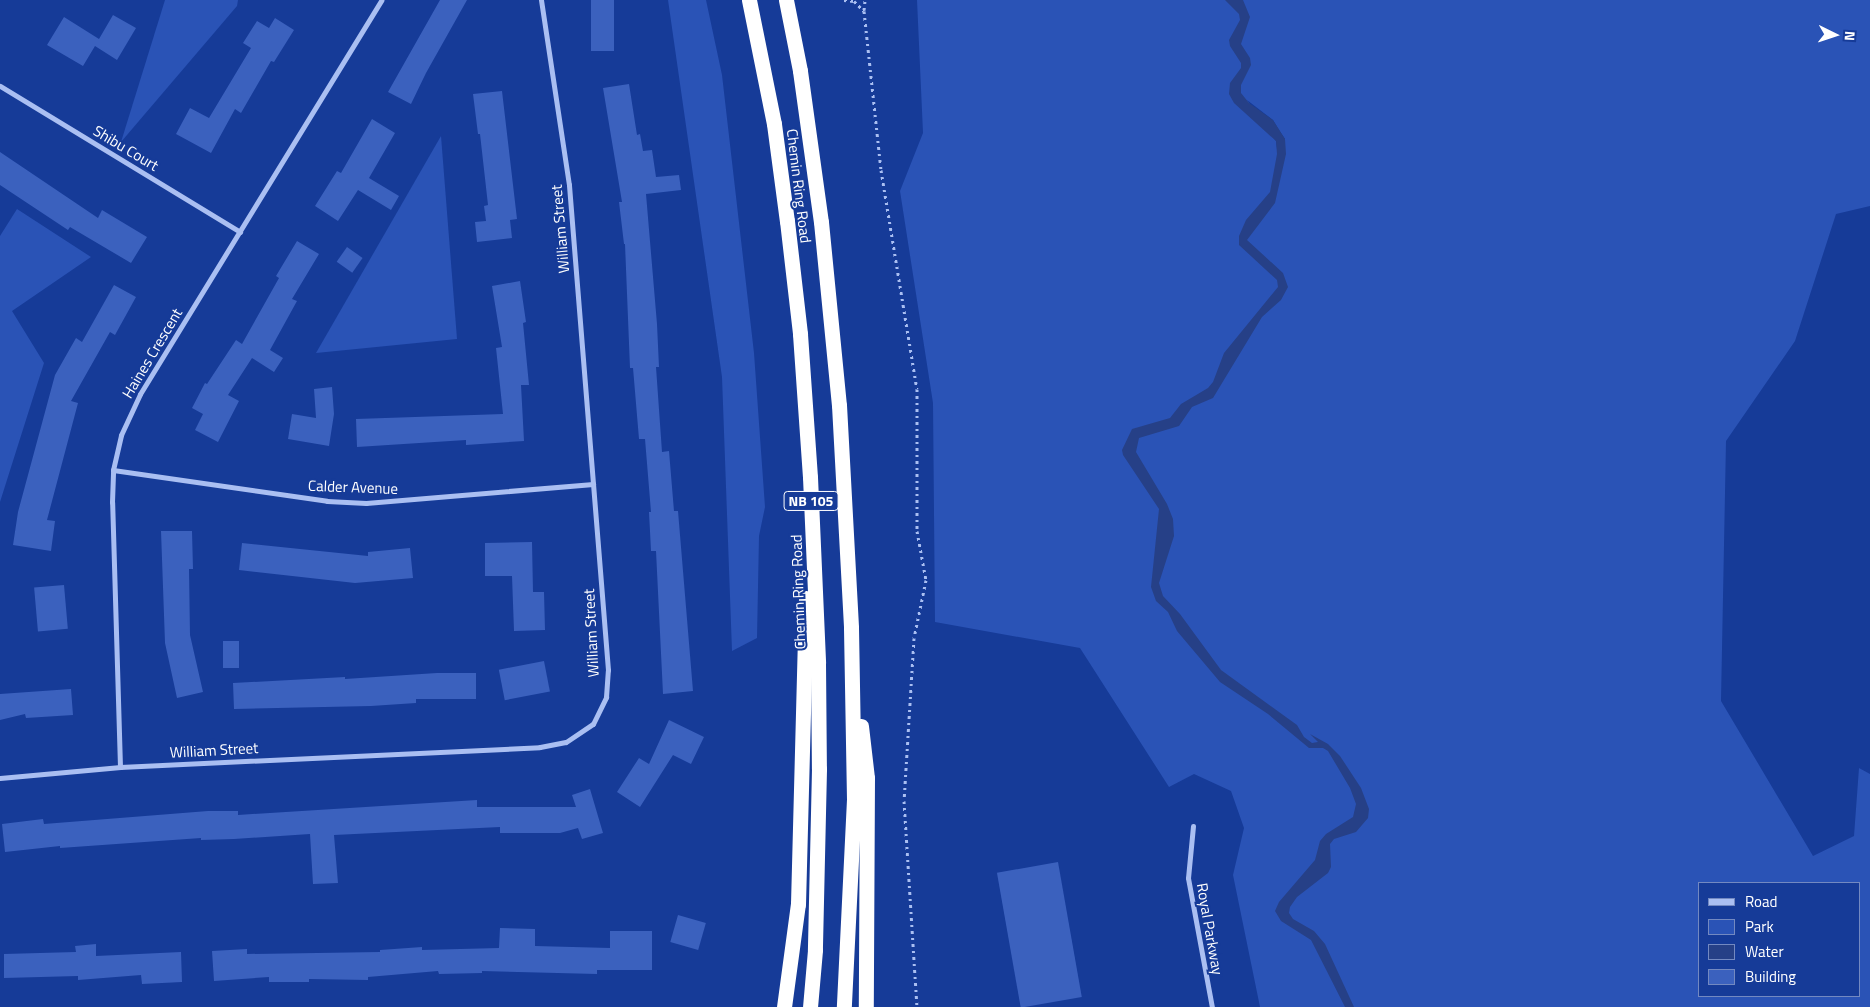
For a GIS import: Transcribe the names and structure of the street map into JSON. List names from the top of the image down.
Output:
{
  "streets": {
    "highway": ["Chemin Ring Road", "NB 105"],
    "street": [
      "Shibu Court",
      "William Street",
      "Haines Crescent",
      "Calder Avenue",
      "Royal Parkway"
    ]
  },
  "crossings": [
    ["Shibu Court", "Haines Crescent"],
    ["William Street", "Haines Crescent"],
    ["William Street", "Calder Avenue"],
    ["Haines Crescent", "Calder Avenue"]
  ],
  "legend": [
    "Road",
    "Park",
    "Water",
    "Building"
  ],
  "north": "right"
}
